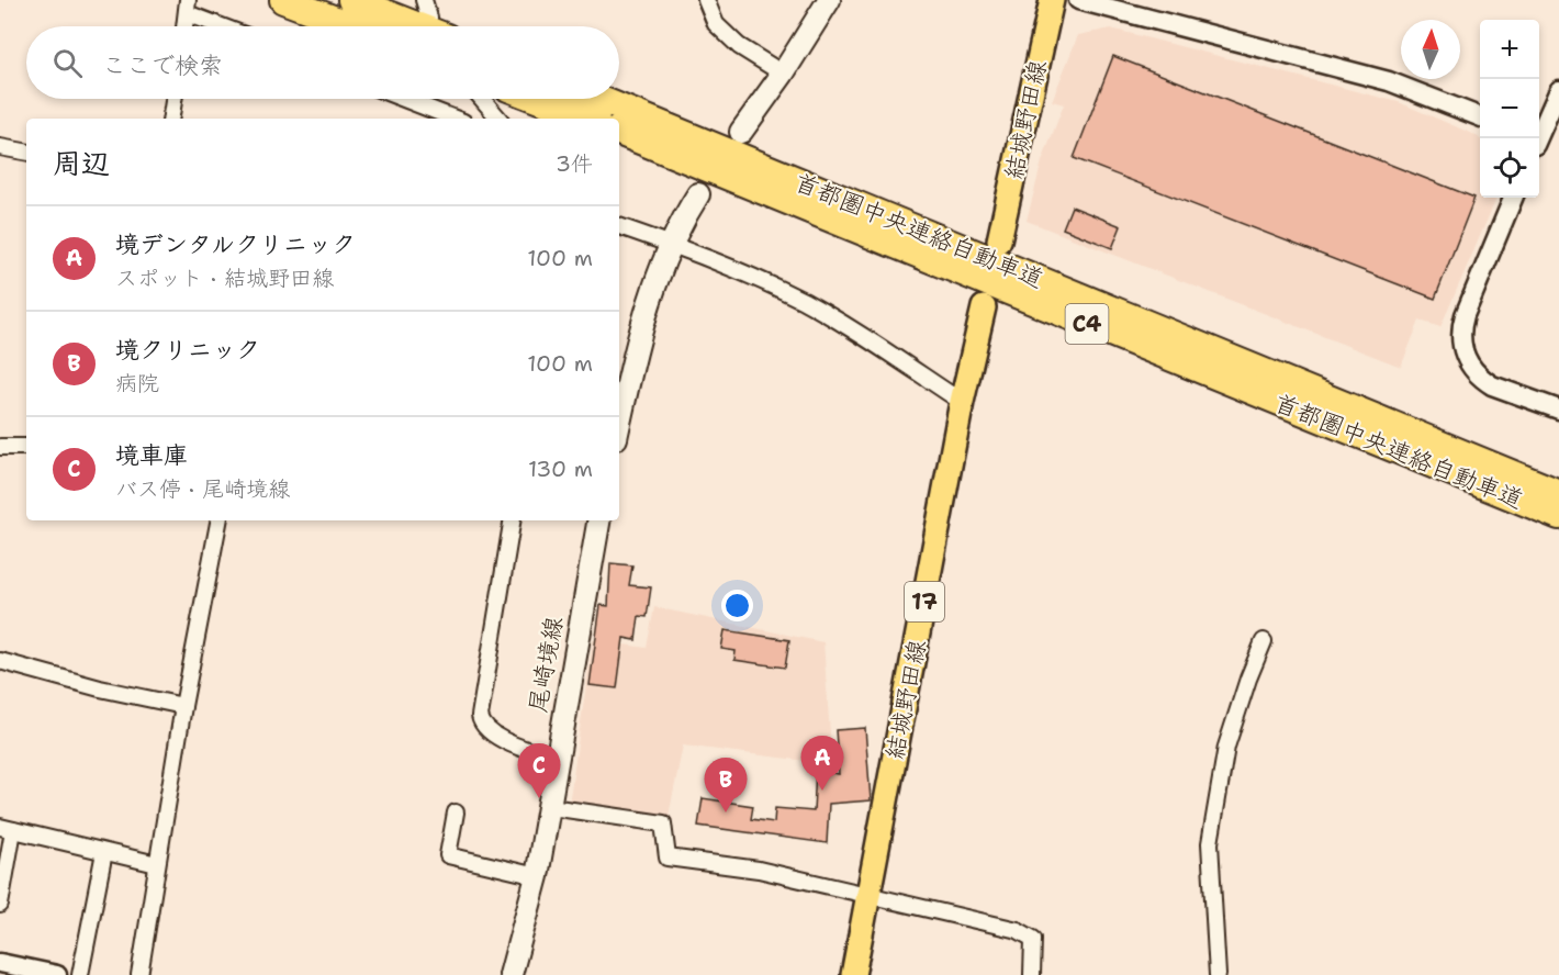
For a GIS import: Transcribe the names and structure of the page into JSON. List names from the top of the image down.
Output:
{
  "streets": {
    "highway": ["首都圏中央連絡自動車道", "C4"],
    "main road": ["結城野田線", "17", "尾崎境線"]
  },
  "north": "top",
  "page": {
    "map_buttons": ["+", "−"],
    "search": "ここで検索",
    "heading": ["周辺", "3件"],
    "list": [
      {
        "mark": "A",
        "name": "境デンタルクリニック",
        "note": "スポット · 結城野田線",
        "value": "100 m"
      },
      {
        "mark": "B",
        "name": "境クリニック",
        "note": "病院",
        "value": "100 m"
      },
      {
        "mark": "C",
        "name": "境車庫",
        "note": "バス停 · 尾崎境線",
        "value": "130 m"
      }
    ],
    "pins": ["A", "C", "B"]
  }
}
